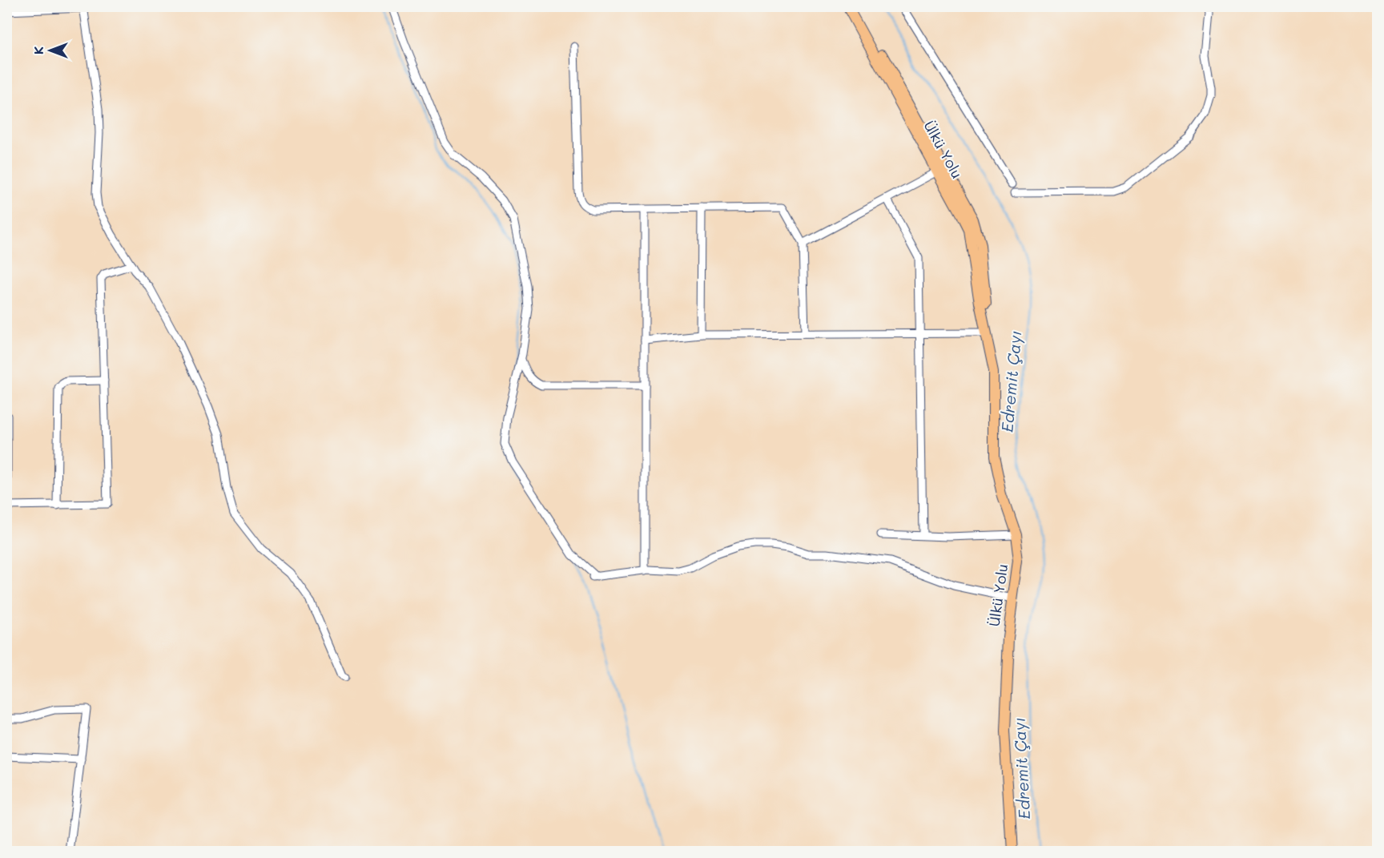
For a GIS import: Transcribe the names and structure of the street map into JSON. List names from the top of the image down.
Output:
{
  "streets": {
    "main road": ["Ülkü Yolu"]
  },
  "water": ["Edremit Çayı"],
  "north": "left"
}
